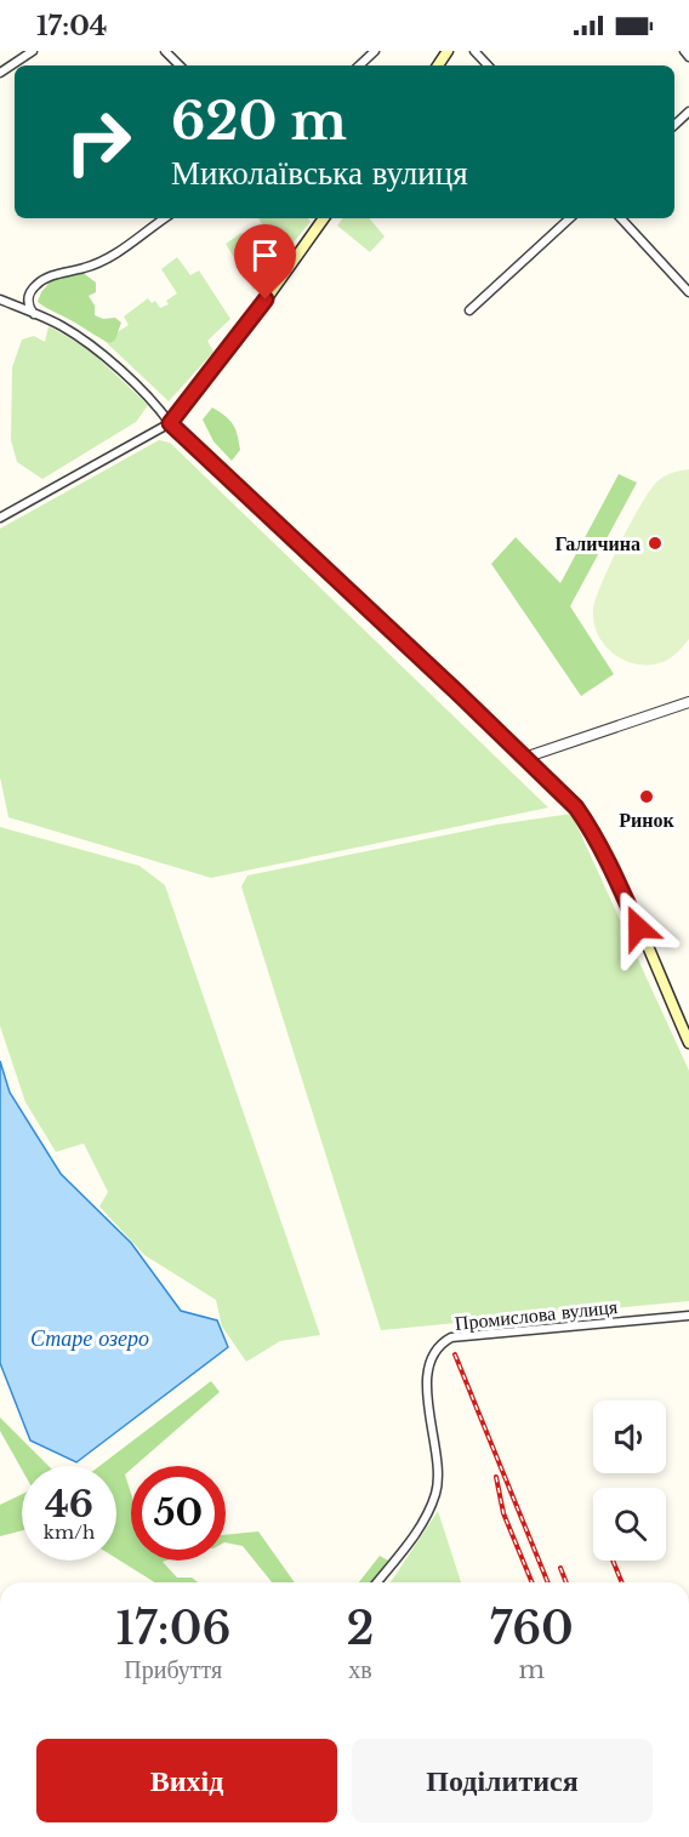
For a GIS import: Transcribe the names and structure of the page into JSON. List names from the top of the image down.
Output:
{
  "streets": {
    "street": ["Промислова вулиця"]
  },
  "water": ["Старе озеро"],
  "places": ["Галичина", "Ринок"],
  "page": {
    "status": "17:04",
    "turn": ["620 m", "Миколаївська вулиця"],
    "speed": "46 km/h",
    "limit": "50",
    "eta": [
      "17:06",
      "Прибуття",
      "2",
      "хв",
      "760",
      "m"
    ],
    "buttons": ["Вихід", "Поділитися"]
  }
}
